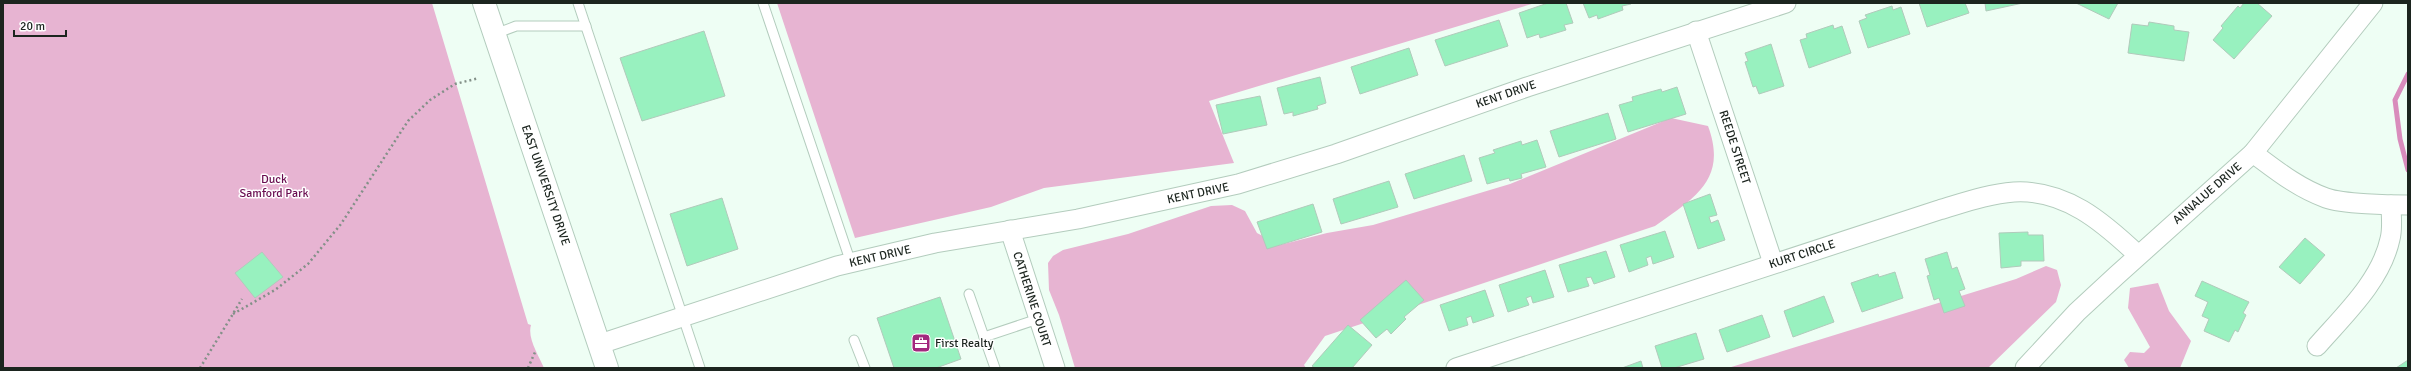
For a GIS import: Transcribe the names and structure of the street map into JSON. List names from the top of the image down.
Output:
{
  "streets": {
    "main road": ["EAST UNIVERSITY DRIVE"],
    "street": [
      "KENT DRIVE",
      "REEDE STREET",
      "ANNALUE DRIVE",
      "KURT CIRCLE",
      "CATHERINE COURT"
    ]
  },
  "crossings": [
    ["KENT DRIVE", "REEDE STREET"],
    ["KENT DRIVE", "EAST UNIVERSITY DRIVE"],
    ["KENT DRIVE", "CATHERINE COURT"],
    ["REEDE STREET", "KURT CIRCLE"],
    ["ANNALUE DRIVE", "KURT CIRCLE"]
  ],
  "parks": ["Duck Samford Park"],
  "places": {
    "office": ["First Realty"]
  },
  "scale_bar": "20 m"
}
